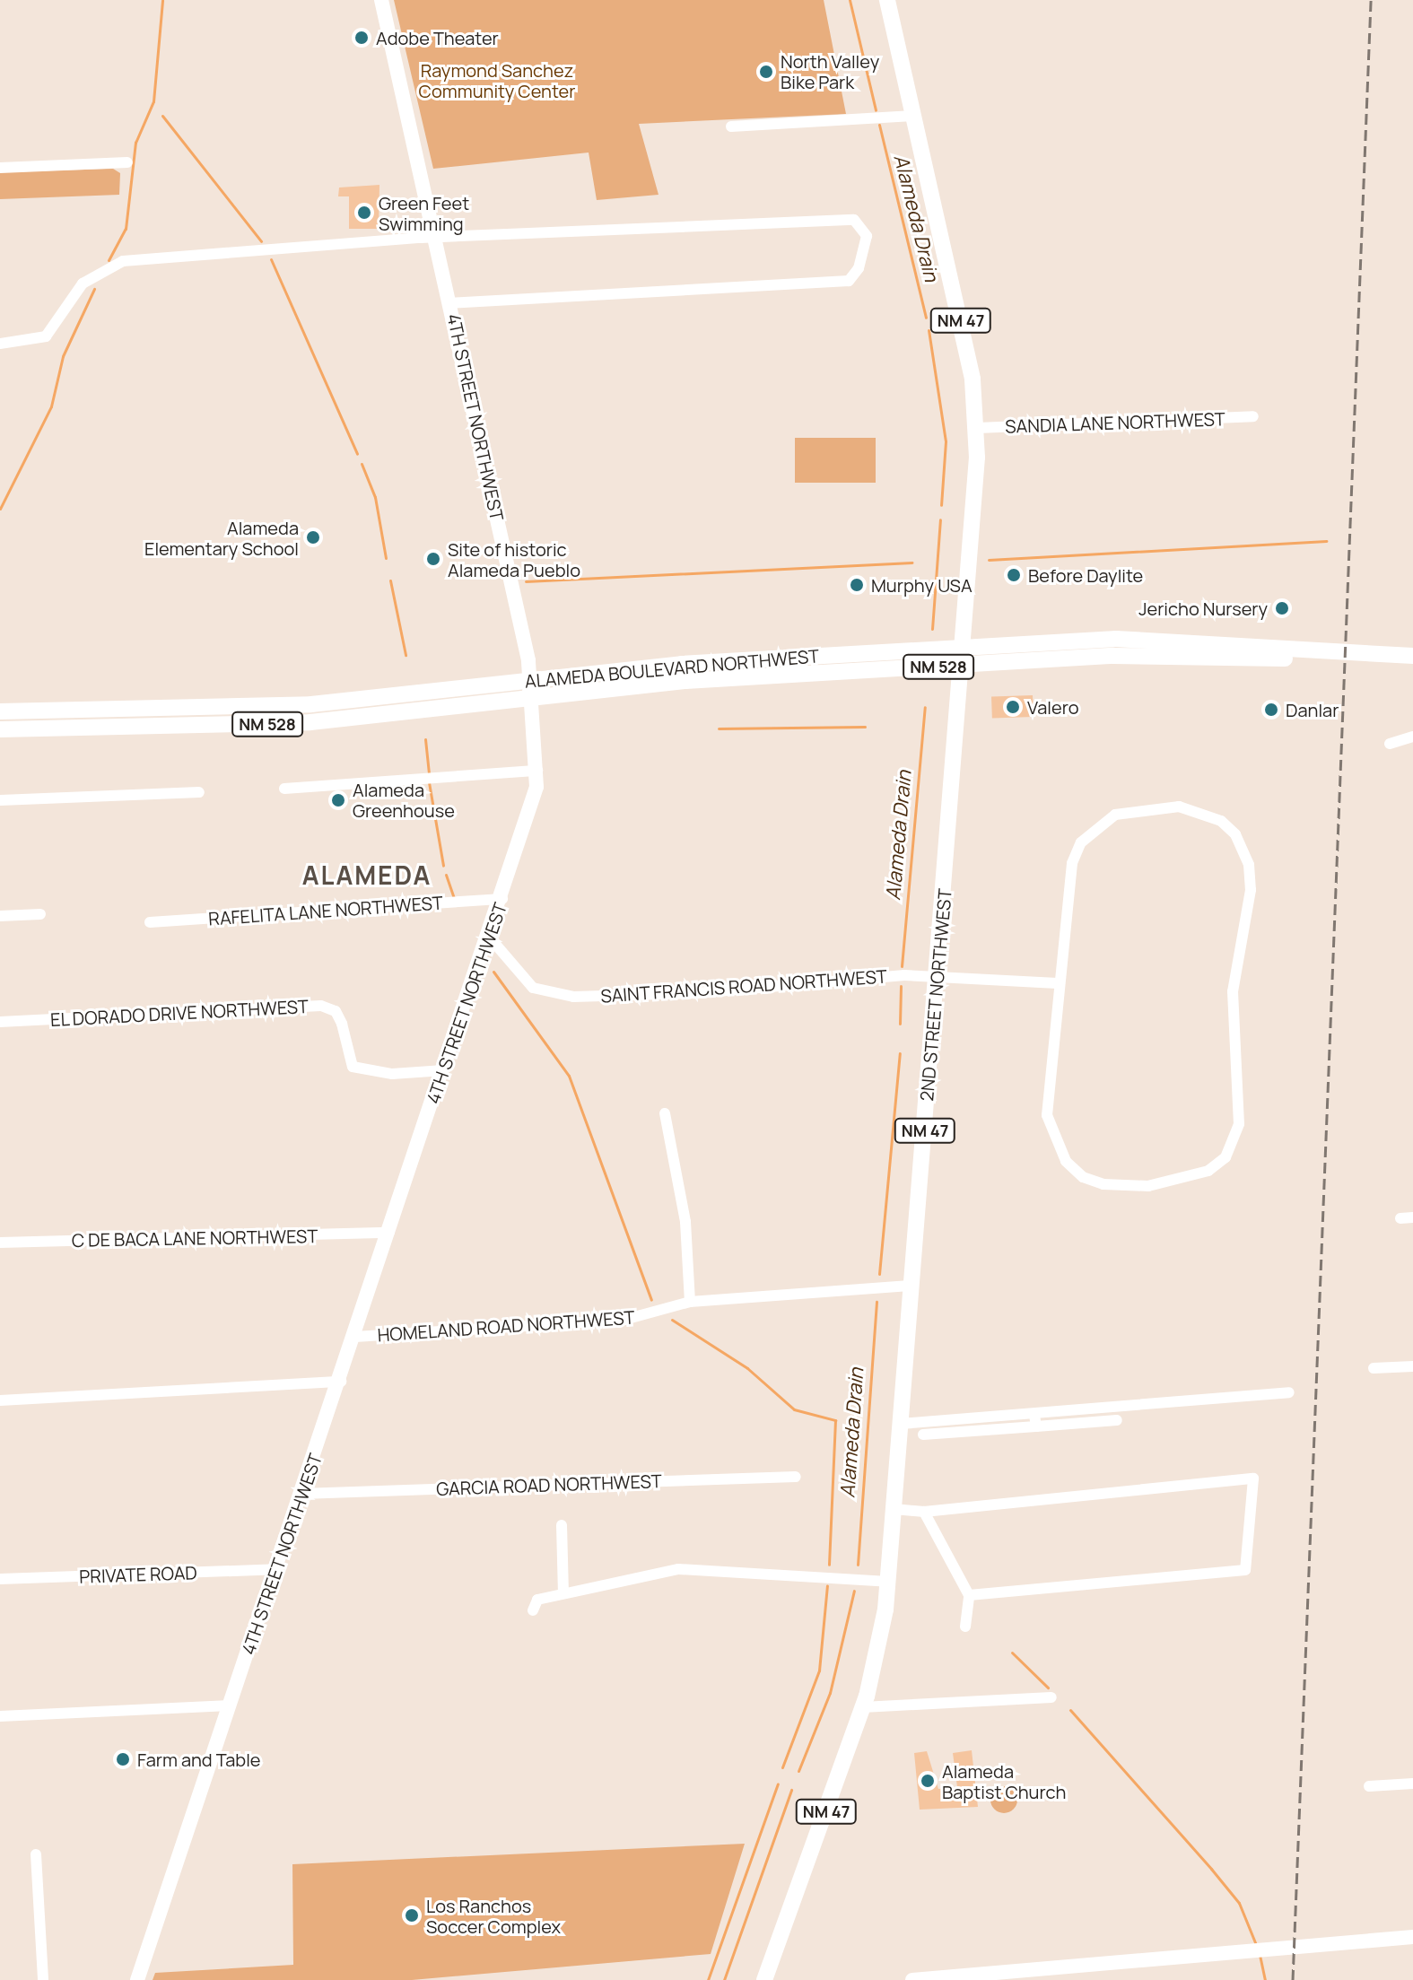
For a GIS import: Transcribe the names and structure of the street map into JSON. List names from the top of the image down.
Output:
{
  "streets": {
    "main road": [
      "NM 47",
      "4TH STREET NORTHWEST",
      "NM 528",
      "ALAMEDA BOULEVARD NORTHWEST",
      "2ND STREET NORTHWEST"
    ],
    "street": [
      "SANDIA LANE NORTHWEST",
      "RAFELITA LANE NORTHWEST",
      "SAINT FRANCIS ROAD NORTHWEST",
      "EL DORADO DRIVE NORTHWEST",
      "C DE BACA LANE NORTHWEST",
      "HOMELAND ROAD NORTHWEST",
      "GARCIA ROAD NORTHWEST",
      "PRIVATE ROAD"
    ]
  },
  "crossings": [
    ["4TH STREET NORTHWEST", "ALAMEDA BOULEVARD NORTHWEST"],
    ["4TH STREET NORTHWEST", "RAFELITA LANE NORTHWEST"],
    ["4TH STREET NORTHWEST", "SAINT FRANCIS ROAD NORTHWEST"],
    ["4TH STREET NORTHWEST", "EL DORADO DRIVE NORTHWEST"],
    ["4TH STREET NORTHWEST", "C DE BACA LANE NORTHWEST"],
    ["4TH STREET NORTHWEST", "HOMELAND ROAD NORTHWEST"],
    ["4TH STREET NORTHWEST", "GARCIA ROAD NORTHWEST"],
    ["4TH STREET NORTHWEST", "PRIVATE ROAD"],
    ["SANDIA LANE NORTHWEST", "2ND STREET NORTHWEST"],
    ["NM 528", "ALAMEDA BOULEVARD NORTHWEST"],
    ["ALAMEDA BOULEVARD NORTHWEST", "2ND STREET NORTHWEST"],
    ["SAINT FRANCIS ROAD NORTHWEST", "2ND STREET NORTHWEST"],
    ["2ND STREET NORTHWEST", "HOMELAND ROAD NORTHWEST"]
  ],
  "districts": ["ALAMEDA"],
  "water": ["Alameda Drain"],
  "parks": ["Raymond Sanchez Community Center"],
  "places": [
    "Adobe Theater",
    "North Valley Bike Park",
    "Green Feet Swimming",
    "Alameda Elementary School",
    "Site of historic Alameda Pueblo",
    "Before Daylite",
    "Murphy USA",
    "Jericho Nursery",
    "Valero",
    "Danlar",
    "Alameda Greenhouse",
    "Farm and Table",
    "Alameda Baptist Church",
    "Los Ranchos Soccer Complex"
  ]
}
